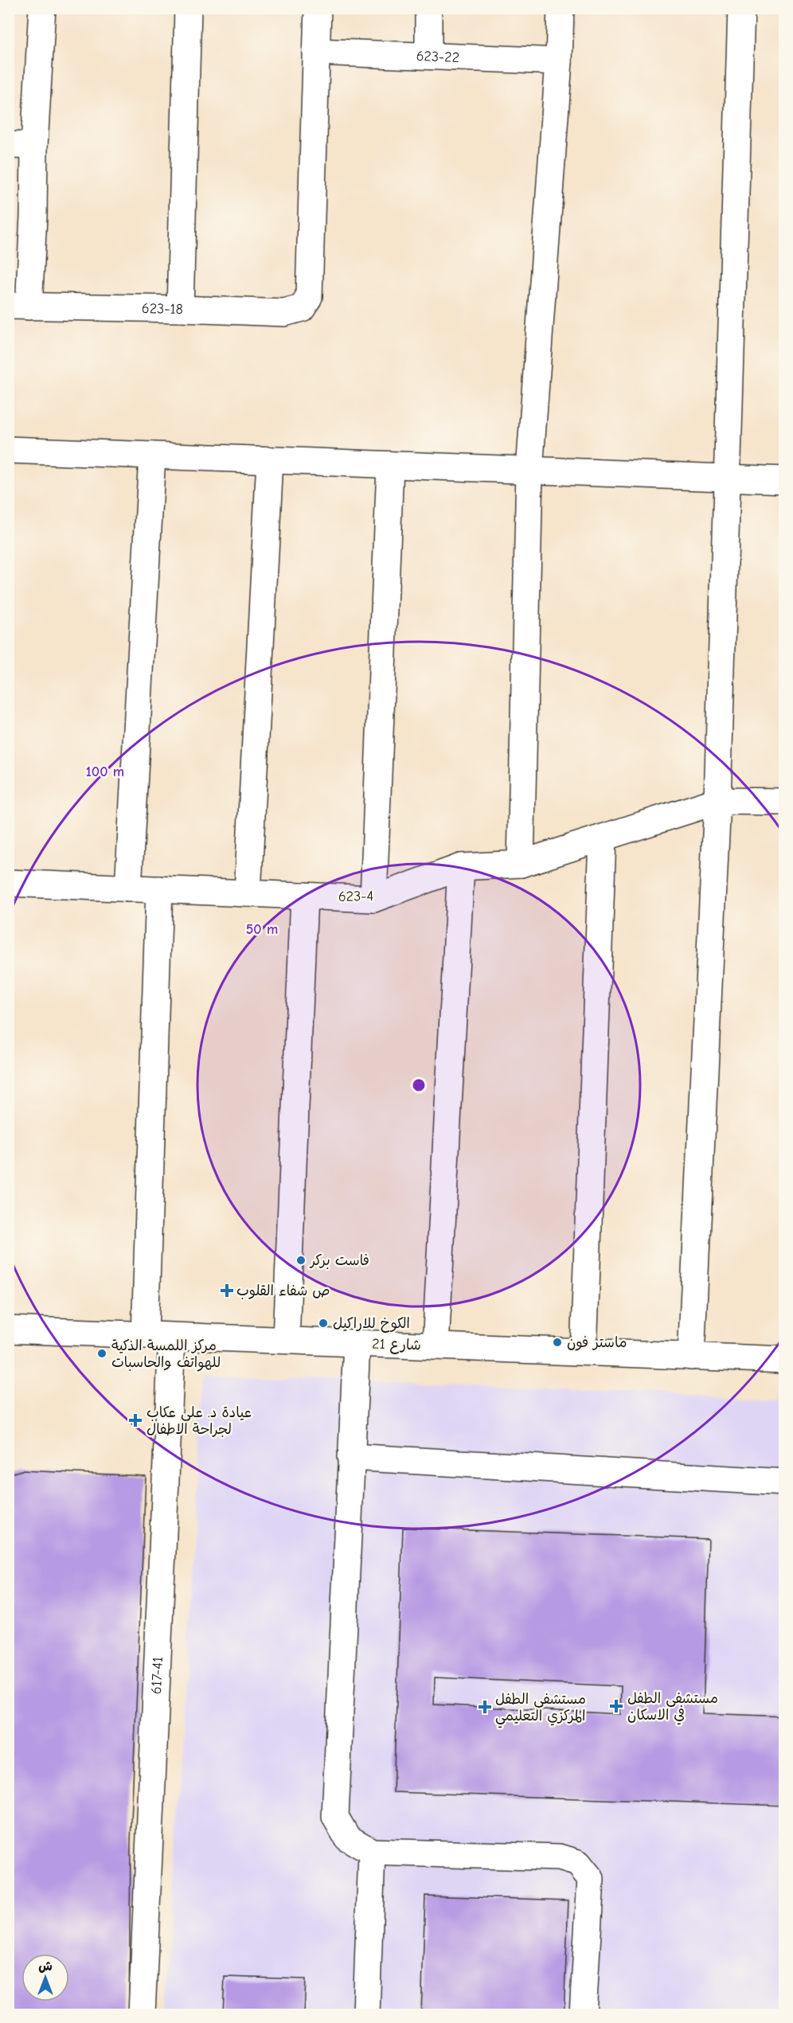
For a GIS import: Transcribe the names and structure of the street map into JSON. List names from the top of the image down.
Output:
{
  "streets": {
    "street": [
      "623-22",
      "623-18",
      "623-4",
      "شارع 21",
      "617-41"
    ]
  },
  "crossings": [
    ["623-22", "623-18"],
    ["شارع 21", "617-41"]
  ],
  "places": {
    "other": [
      "فاست بركر",
      "الكوخ للاراكيل",
      "ماستر فون",
      "مركز اللمسة الذكية للهواتف والحاسبات"
    ],
    "health": [
      "ص شفاء القلوب",
      "عيادة د. علي عكاب لجراحة الاطفال",
      "مستشفى الطفل في الاسكان",
      "مستشفى الطفل المركزي التعليمي"
    ]
  },
  "north": "top",
  "rings": ["100 m", "50 m"]
}
